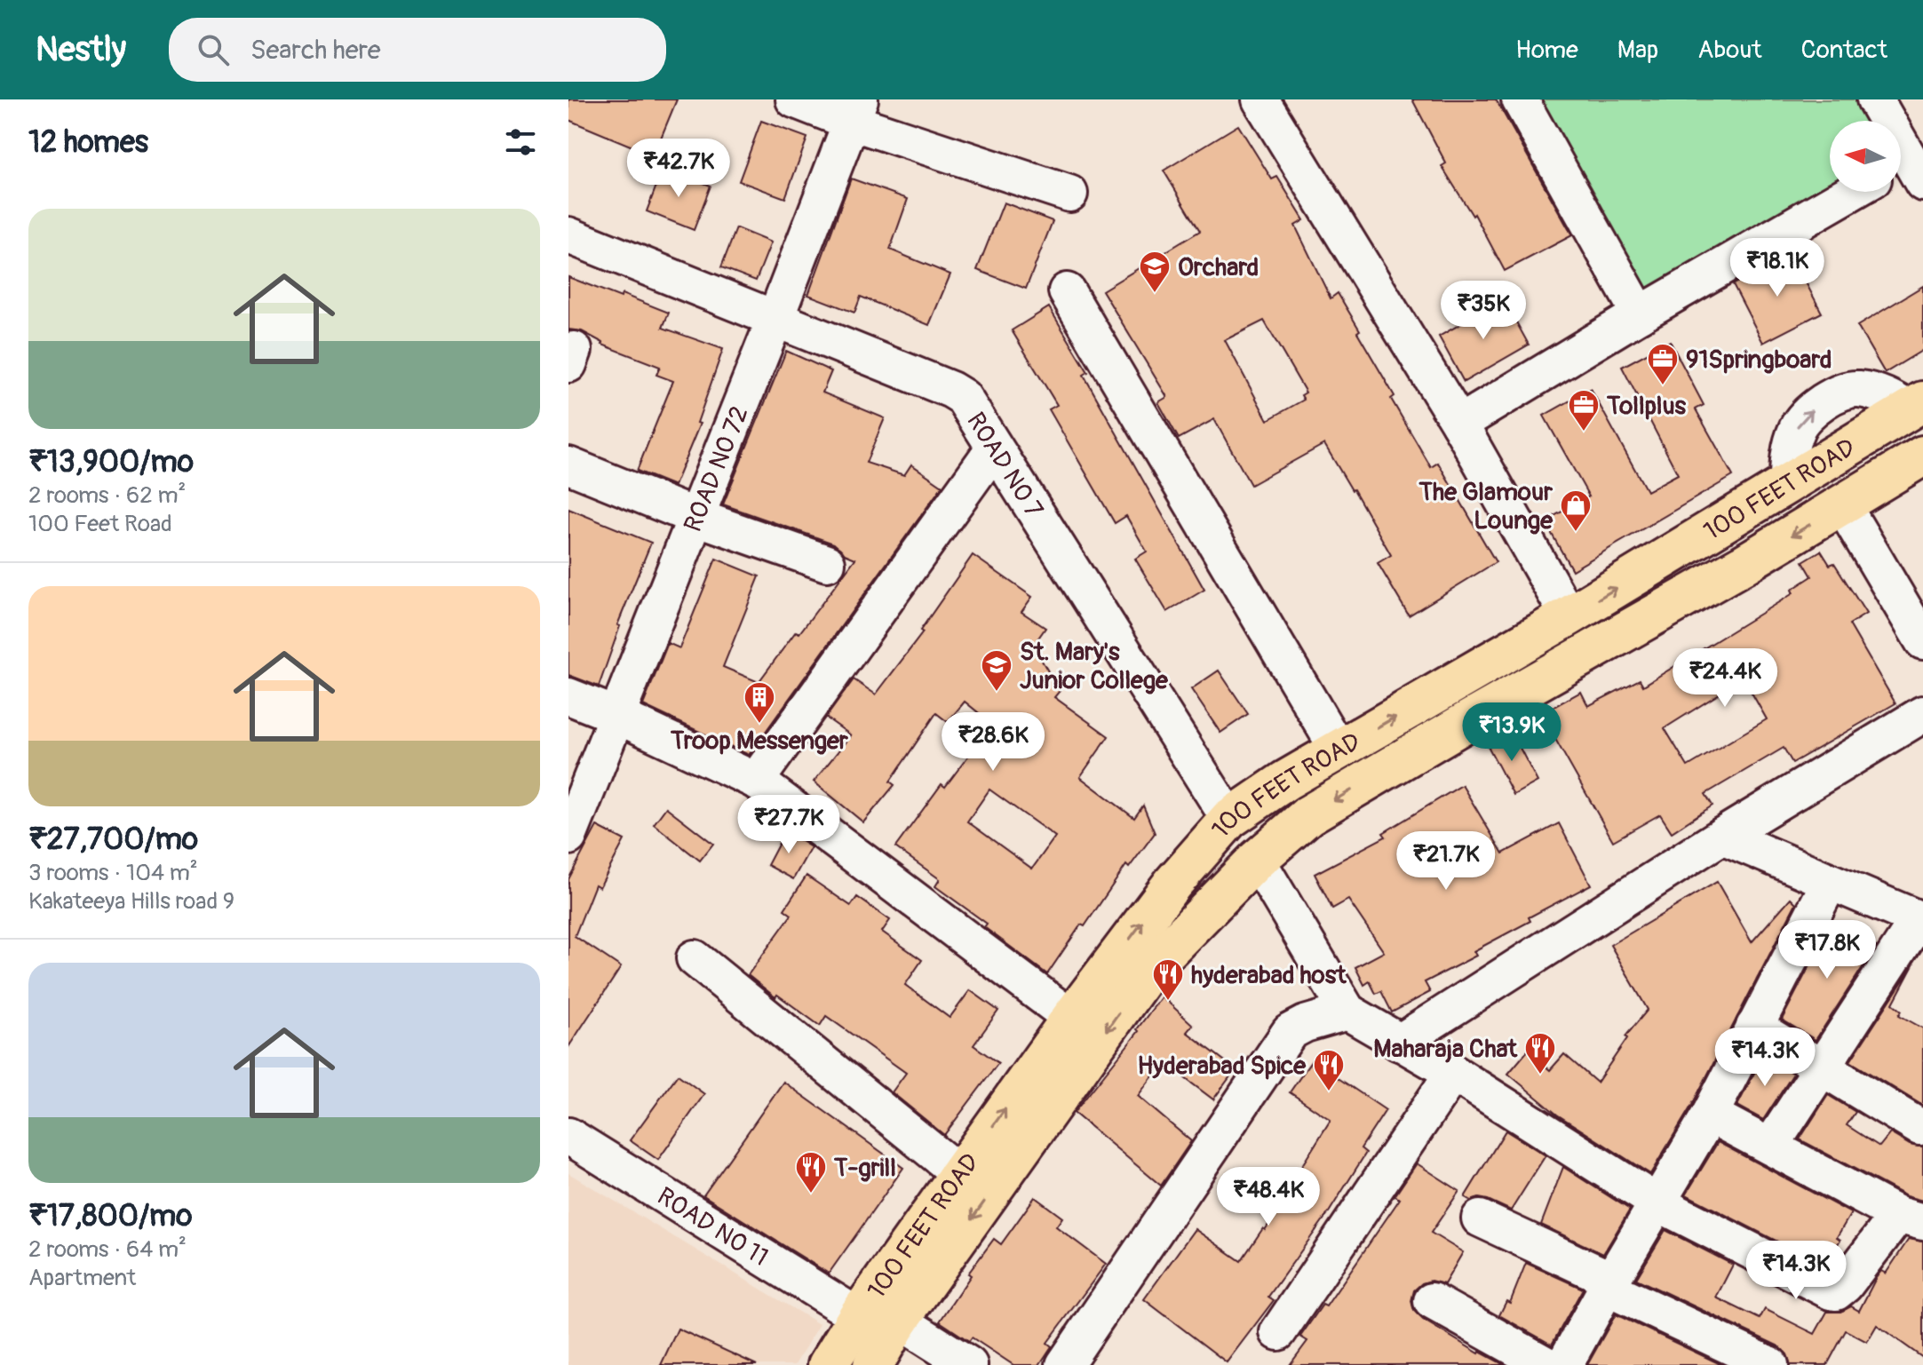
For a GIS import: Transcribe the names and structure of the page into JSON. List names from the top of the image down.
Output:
{
  "streets": {
    "main road": ["100 FEET ROAD"],
    "street": ["ROAD NO 7", "ROAD NO 72", "ROAD NO 11"]
  },
  "crossings": [
    ["ROAD NO 7", "ROAD NO 72"],
    ["ROAD NO 7", "100 FEET ROAD"],
    ["100 FEET ROAD", "ROAD NO 11"]
  ],
  "places": {
    "school or university": ["Orchard", "St. Mary's Junior College"],
    "office": ["91Springboard", "Tollplus"],
    "shop": ["The Glamour Lounge"],
    "building": ["Troop Messenger"],
    "restaurant": [
      "hyderabad host",
      "Maharaja Chat",
      "Hyderabad Spice",
      "T-grill"
    ]
  },
  "north": "left",
  "page": {
    "header": "Nestly",
    "search": "Search here",
    "nav": [
      "Home",
      "Map",
      "About",
      "Contact"
    ],
    "heading": "12 homes",
    "price": [
      "₹42.7K",
      "₹18.1K",
      "₹35K",
      "₹24.4K",
      "₹13.9K",
      "₹28.6K",
      "₹27.7K",
      "₹21.7K",
      "₹17.8K",
      "₹14.3K",
      "₹48.4K",
      "₹14.3K"
    ],
    "list": [
      {
        "name": "₹13,900/mo",
        "note": "2 rooms · 62 m² · 100 Feet Road"
      },
      {
        "name": "₹27,700/mo",
        "note": "3 rooms · 104 m² · Kakateeya Hills road 9"
      },
      {
        "name": "₹17,800/mo",
        "note": "2 rooms · 64 m² · Apartment"
      }
    ]
  }
}
